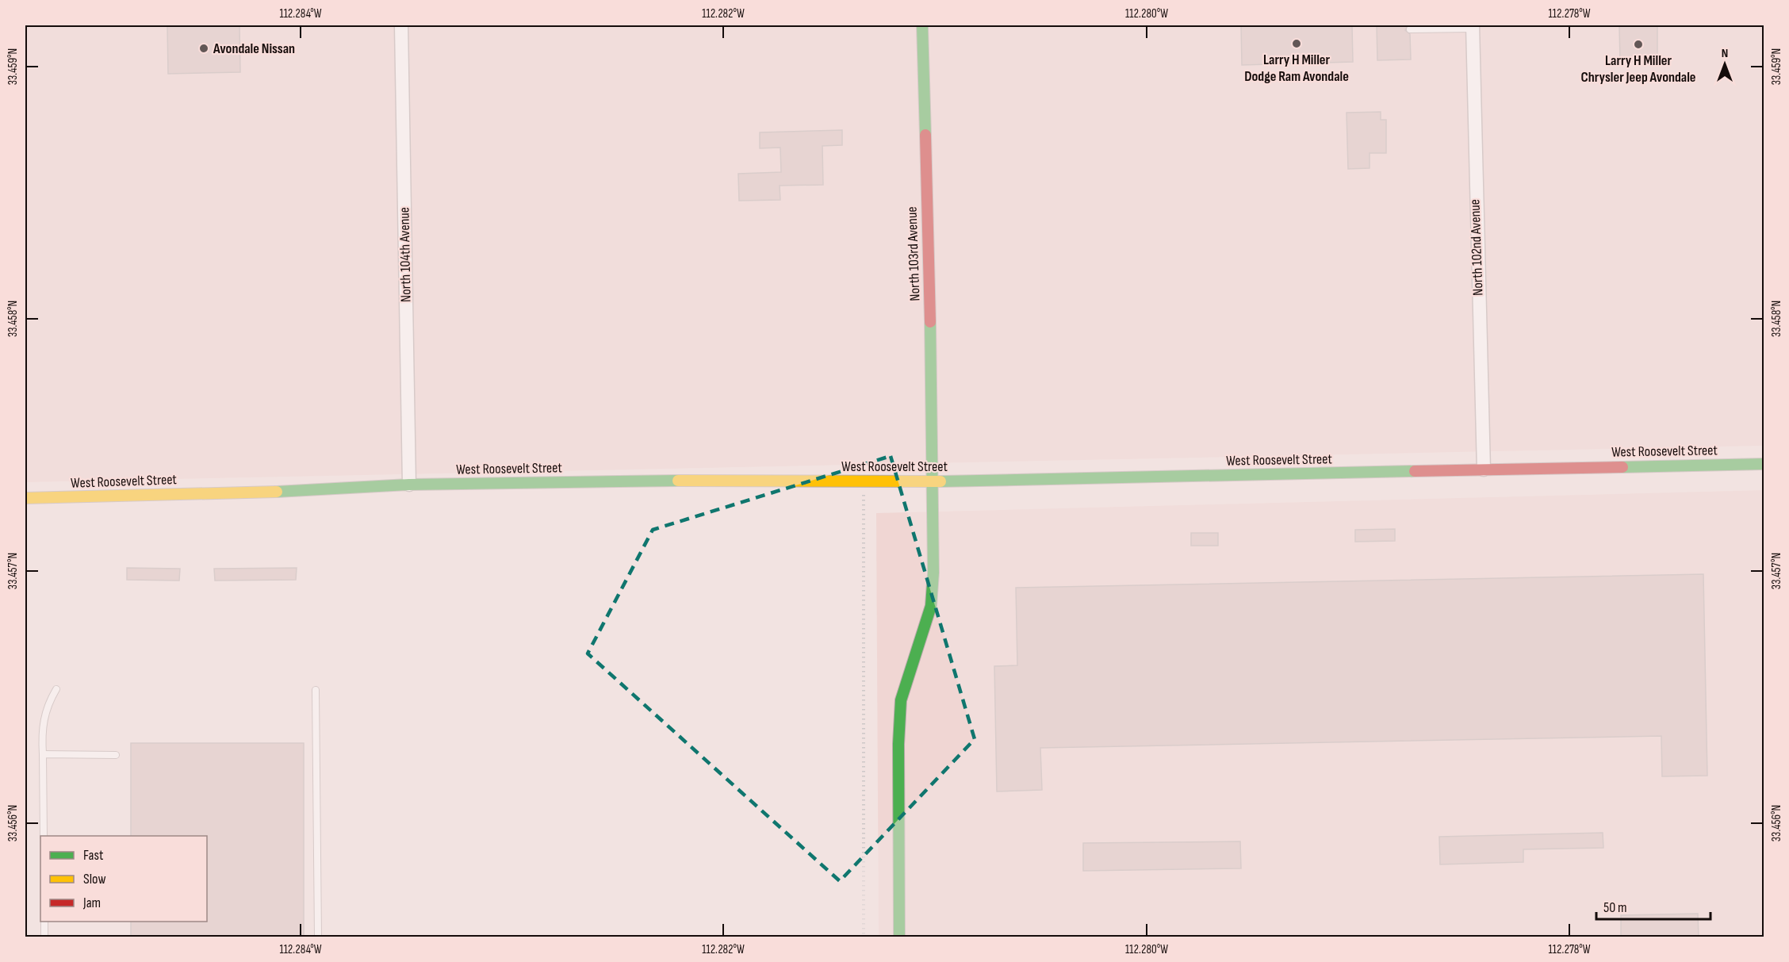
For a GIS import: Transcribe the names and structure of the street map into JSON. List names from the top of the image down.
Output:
{
  "streets": {
    "street": [
      "North 102nd Avenue",
      "North 103rd Avenue",
      "North 104th Avenue",
      "West Roosevelt Street"
    ]
  },
  "crossings": [
    ["North 102nd Avenue", "West Roosevelt Street"],
    ["North 103rd Avenue", "West Roosevelt Street"],
    ["North 104th Avenue", "West Roosevelt Street"]
  ],
  "places": ["Larry H Miller Dodge Ram Avondale", "Larry H Miller Chrysler Jeep Avondale", "Avondale Nissan"],
  "legend": ["Fast", "Slow", "Jam"],
  "scale_bar": "50 m",
  "north": "top",
  "coordinates": [
    "112.284°W",
    "112.282°W",
    "112.280°W",
    "112.278°W",
    "33.459°N",
    "33.458°N",
    "33.457°N",
    "33.456°N"
  ]
}
